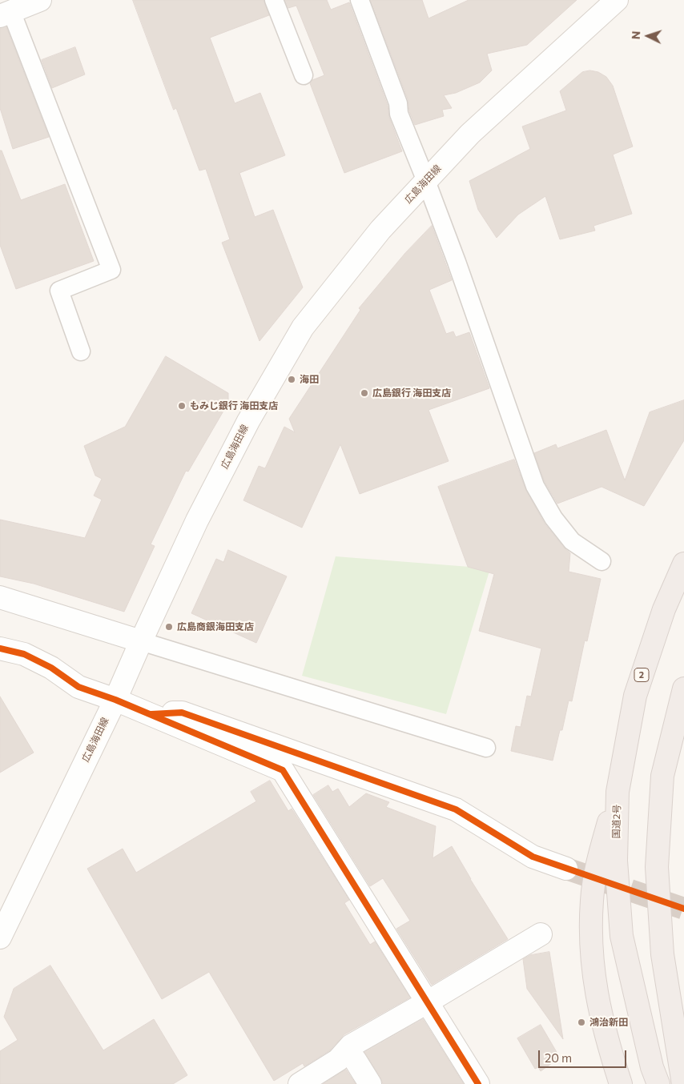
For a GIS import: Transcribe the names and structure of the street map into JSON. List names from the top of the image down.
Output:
{
  "streets": {
    "highway": ["2", "国道2号"],
    "street": ["広島海田線"]
  },
  "places": [
    "海田",
    "広島銀行 海田支店",
    "もみじ銀行 海田支店",
    "広島商銀海田支店",
    "鴻治新田"
  ],
  "scale_bar": "20 m",
  "north": "left"
}
